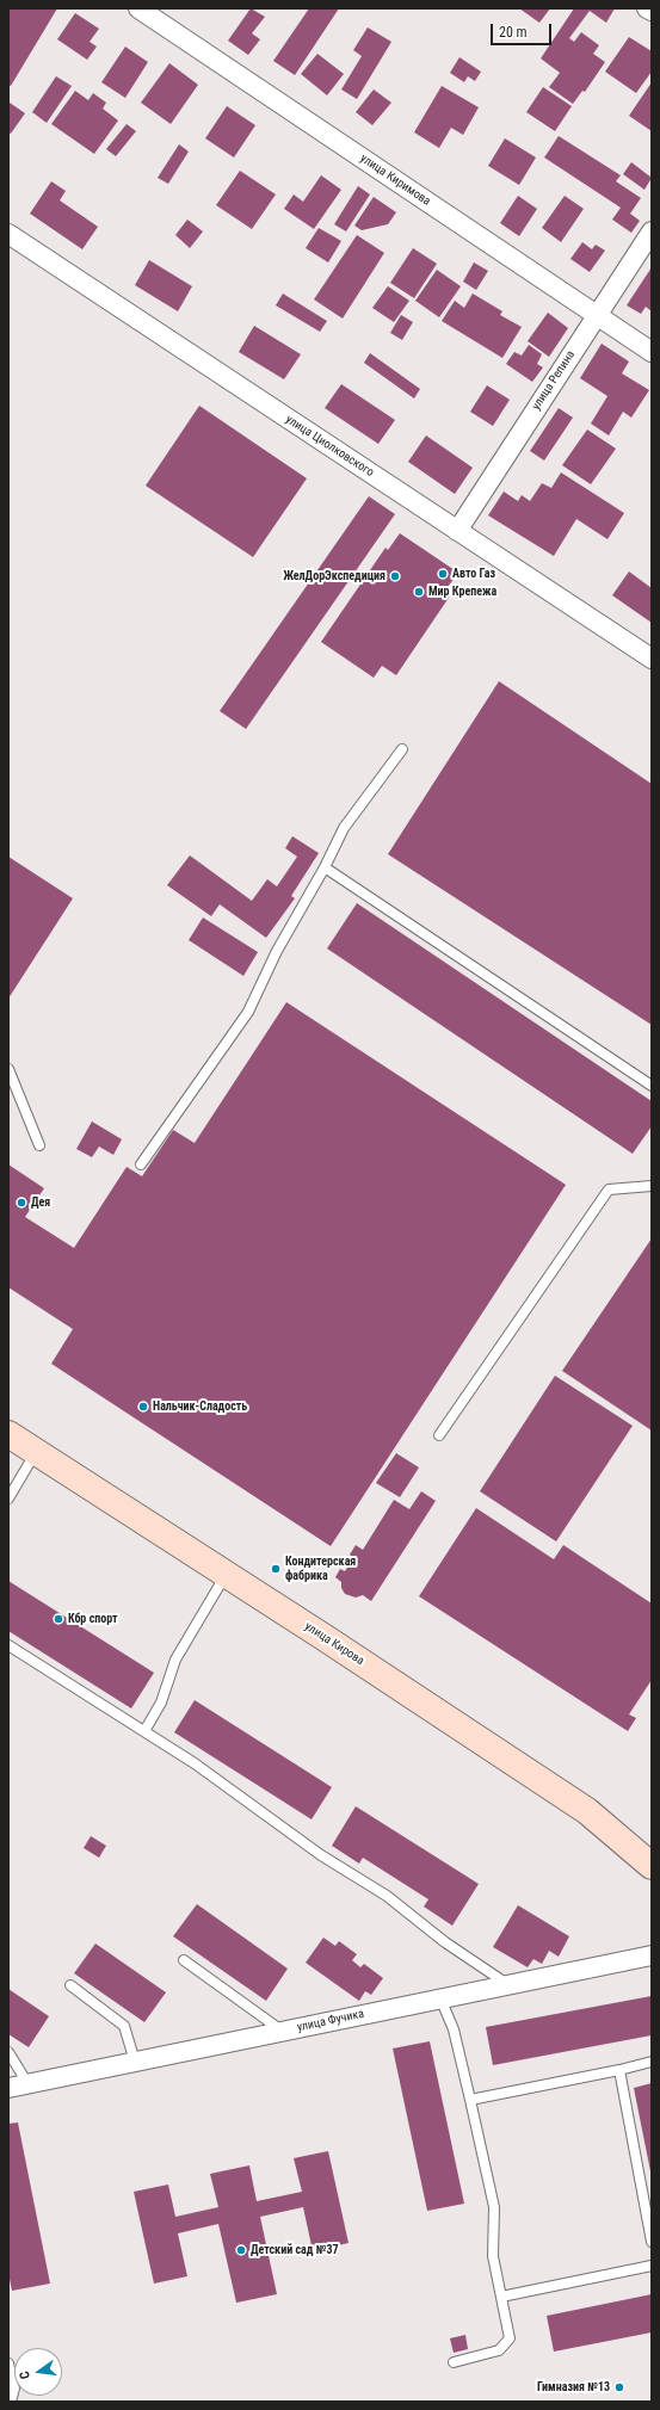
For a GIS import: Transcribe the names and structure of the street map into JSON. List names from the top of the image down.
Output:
{
  "streets": {
    "main road": ["улица Кирова"],
    "street": [
      "улица Киримова",
      "улица Репина",
      "улица Циолковского",
      "улица Фучика"
    ]
  },
  "crossings": [
    ["улица Киримова", "улица Репина"],
    ["улица Репина", "улица Циолковского"]
  ],
  "places": [
    "Авто Газ",
    "ЖелДорЭкспедиция",
    "Мир Крепежа",
    "Дея",
    "Нальчик-Сладость",
    "Кондитерская фабрика",
    "Кбр спорт",
    "Детский сад №37",
    "Гимназия №13"
  ],
  "scale_bar": "20 m",
  "north": "left"
}
